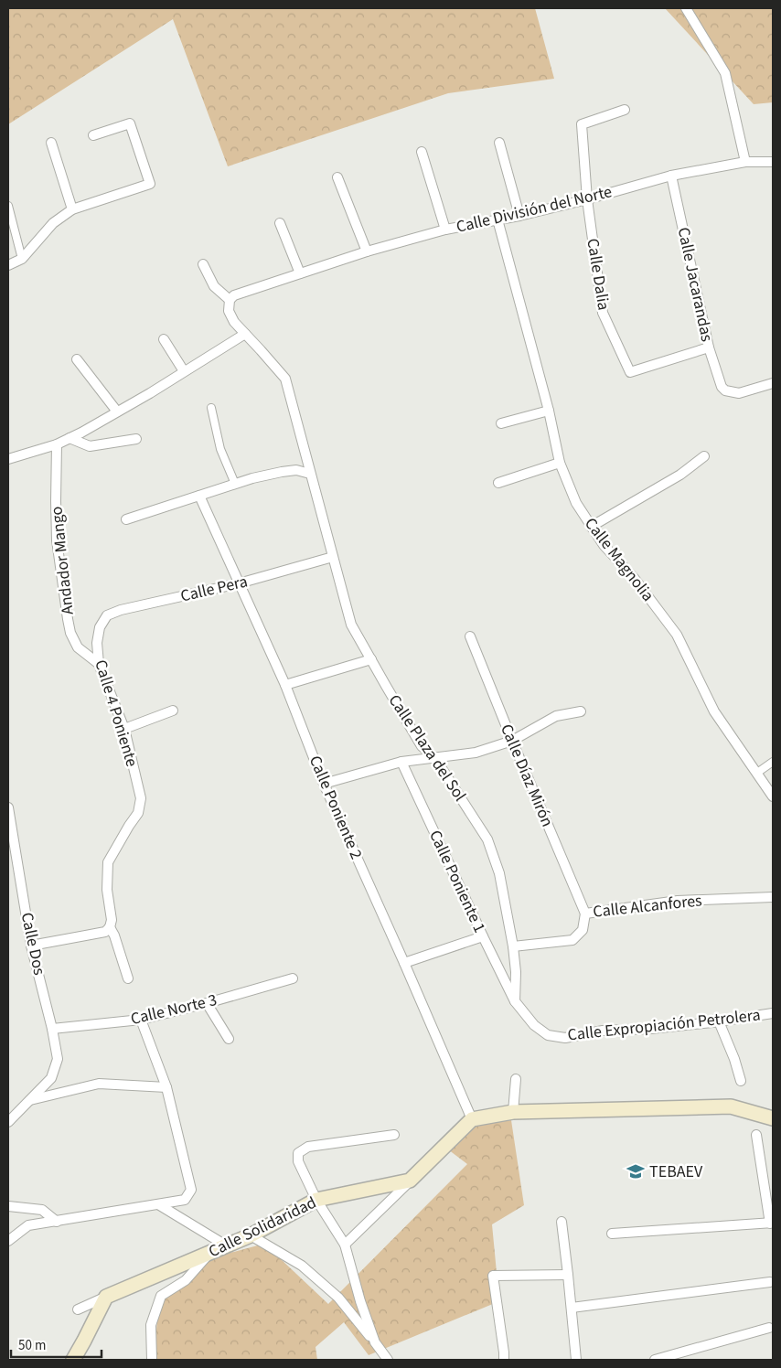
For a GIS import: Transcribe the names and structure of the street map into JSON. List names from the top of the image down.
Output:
{
  "streets": {
    "main road": ["Calle Solidaridad"],
    "street": [
      "Calle División del Norte",
      "Calle Dalia",
      "Calle Jacarandas",
      "Calle Magnolia",
      "Andador Mango",
      "Calle Pera",
      "Calle 4 Poniente",
      "Calle Plaza del Sol",
      "Calle Díaz Mirón",
      "Calle Poniente 2",
      "Calle Poniente 1",
      "Calle Alcanfores",
      "Calle Dos",
      "Calle Norte 3",
      "Calle Expropiación Petrolera"
    ]
  },
  "crossings": [
    ["Calle División del Norte", "Calle Dalia"],
    ["Calle División del Norte", "Calle Jacarandas"],
    ["Calle División del Norte", "Calle Magnolia"],
    ["Calle División del Norte", "Calle Plaza del Sol"],
    ["Calle Dalia", "Calle Jacarandas"],
    ["Andador Mango", "Calle 4 Poniente"],
    ["Calle Pera", "Calle 4 Poniente"],
    ["Calle Pera", "Calle Plaza del Sol"],
    ["Calle Pera", "Calle Poniente 2"],
    ["Calle Plaza del Sol", "Calle Poniente 1"],
    ["Calle Plaza del Sol", "Calle Alcanfores"],
    ["Calle Plaza del Sol", "Calle Expropiación Petrolera"],
    ["Calle Díaz Mirón", "Calle Alcanfores"],
    ["Calle Poniente 1", "Calle Expropiación Petrolera"],
    ["Calle Dos", "Calle Norte 3"]
  ],
  "places": {
    "school or university": ["TEBAEV"]
  },
  "scale_bar": "50 m"
}
